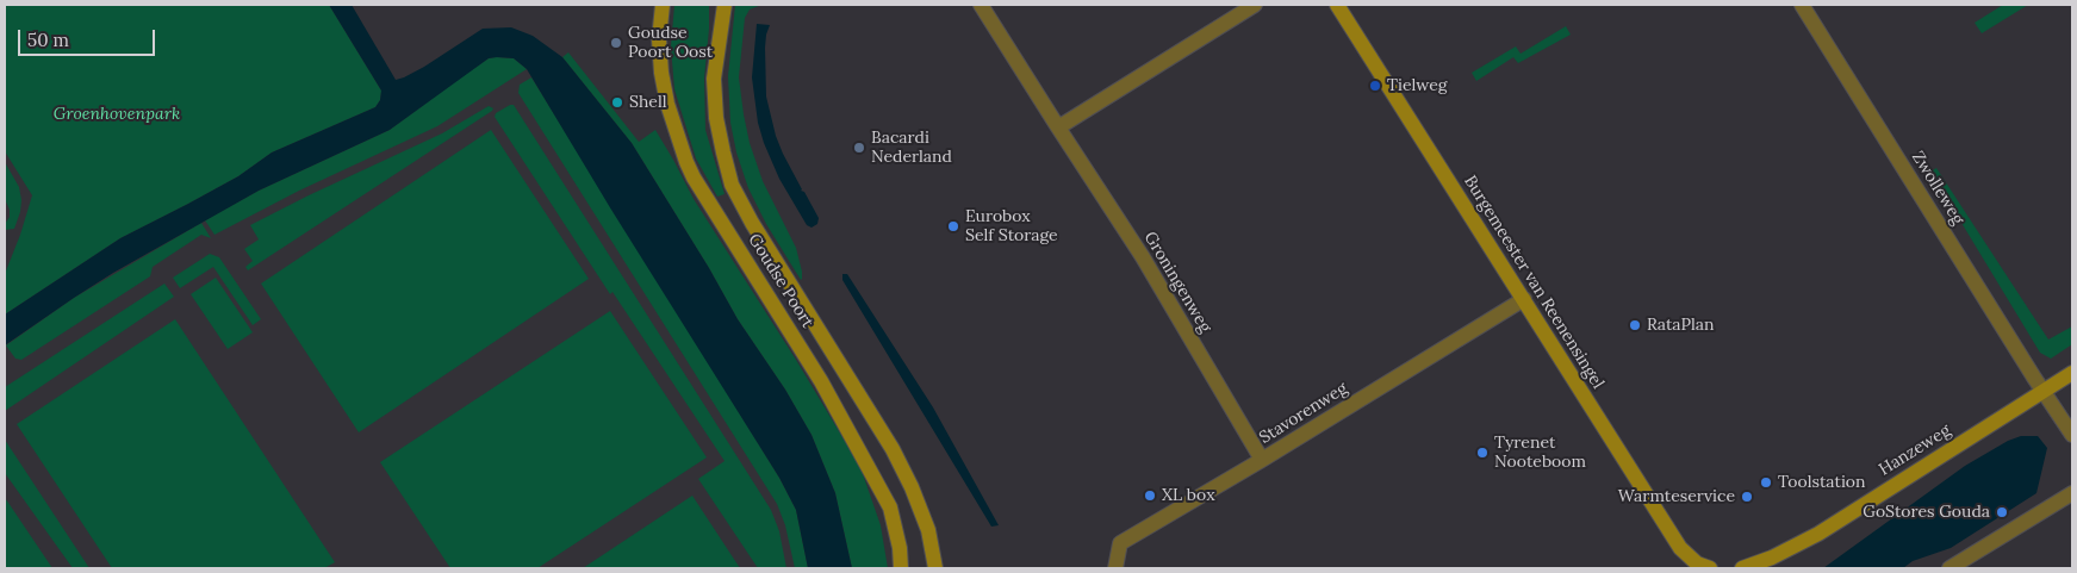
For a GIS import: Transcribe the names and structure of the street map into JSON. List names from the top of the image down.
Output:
{
  "streets": {
    "main road": ["Goudse Poort", "Burgemeester van Reenensingel", "Hanzeweg"],
    "street": ["Zwolleweg", "Groningenweg", "Stavorenweg"]
  },
  "crossings": [
    ["Zwolleweg", "Hanzeweg"],
    ["Groningenweg", "Stavorenweg"],
    ["Burgemeester van Reenensingel", "Stavorenweg"]
  ],
  "parks": ["Groenhovenpark"],
  "places": [
    "Goudse Poort Oost",
    "Tielweg",
    "Shell",
    "Bacardi Nederland",
    "Eurobox Self Storage",
    "RataPlan",
    "Tyrenet Nooteboom",
    "Toolstation",
    "XL box",
    "Warmteservice",
    "GoStores Gouda"
  ],
  "scale_bar": "50 m"
}
